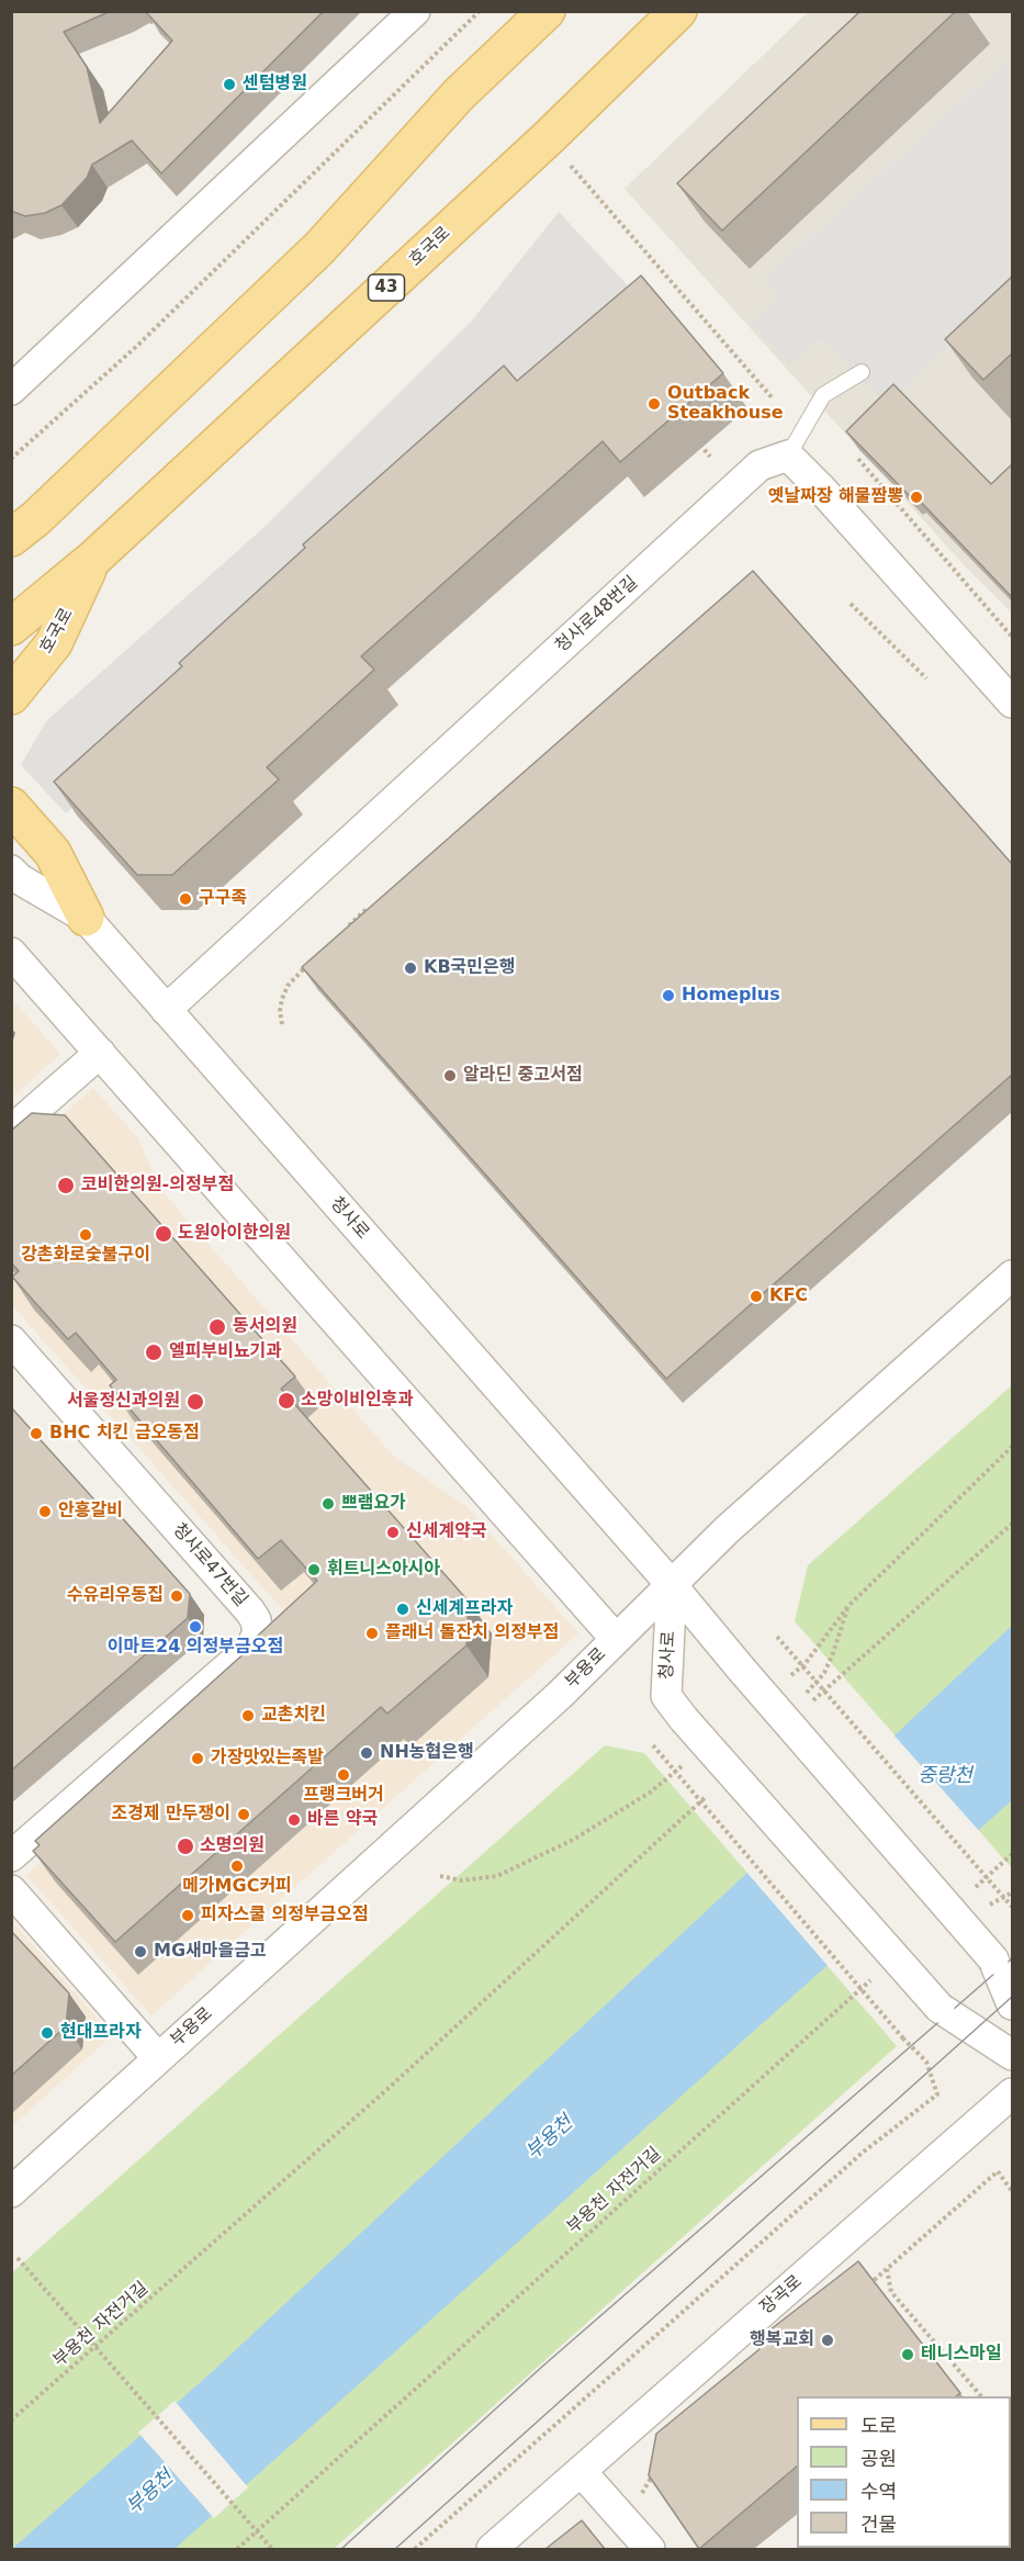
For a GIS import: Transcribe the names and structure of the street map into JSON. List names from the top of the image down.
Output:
{
  "streets": {
    "main road": ["호국로", "43"],
    "street": [
      "청사로48번길",
      "청사로",
      "청사로47번길",
      "부용로",
      "장곡로"
    ],
    "path": ["부용천 자전거길"]
  },
  "crossings": [
    ["청사로48번길", "청사로"],
    ["청사로", "부용로"]
  ],
  "water": ["중랑천", "부용천"],
  "places": [
    "센텀병원",
    "Outback Steakhouse",
    "옛날짜장 해물짬뽕",
    "구구족",
    "KB국민은행",
    "Homeplus",
    "알라딘 중고서점",
    "코비한의원-의정부점",
    "도원아이한의원",
    "강촌화로숯불구이",
    "KFC",
    "동서의원",
    "엘피부비뇨기과",
    "소망이비인후과",
    "서울정신과의원",
    "BHC 치킨 금오동점",
    "쁘램요가",
    "안흥갈비",
    "신세계약국",
    "휘트니스아시아",
    "수유리우동집",
    "신세계프라자",
    "이마트24 의정부금오점",
    "플래너 돌잔치 의정부점",
    "교촌치킨",
    "NH농협은행",
    "가장맛있는족발",
    "프랭크버거",
    "조경제 만두쟁이",
    "바른 약국",
    "소명의원",
    "메가MGC커피",
    "피자스쿨 의정부금오점",
    "MG새마을금고",
    "현대프라자",
    "행복교회",
    "테니스마일"
  ],
  "legend": [
    "도로",
    "공원",
    "수역",
    "건물"
  ]
}
